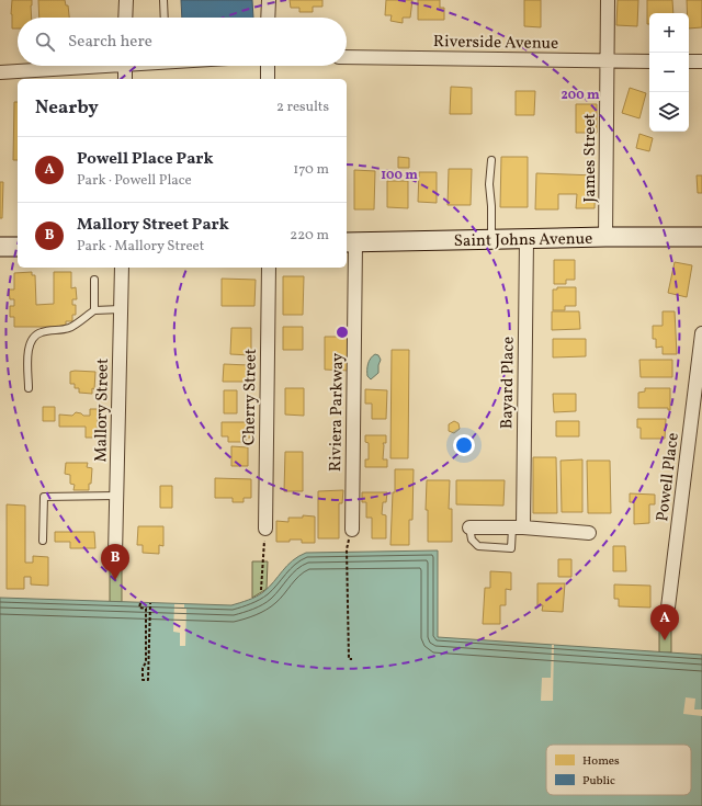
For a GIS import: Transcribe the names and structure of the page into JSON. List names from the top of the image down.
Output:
{
  "streets": {
    "main road": ["Saint Johns Avenue"],
    "street": [
      "Riverside Avenue",
      "James Street",
      "Bayard Place",
      "Cherry Street",
      "Mallory Street",
      "Riviera Parkway",
      "Powell Place"
    ]
  },
  "crossings": [
    ["Riverside Avenue", "James Street"],
    ["James Street", "Saint Johns Avenue"],
    ["Saint Johns Avenue", "Bayard Place"],
    ["Saint Johns Avenue", "Riviera Parkway"]
  ],
  "legend": ["Homes", "Public"],
  "page": {
    "map_buttons": ["+", "−"],
    "search": "Search here",
    "heading": ["Nearby", "2 results"],
    "list": [
      {
        "mark": "A",
        "name": "Powell Place Park",
        "note": "Park · Powell Place",
        "value": "170 m"
      },
      {
        "mark": "B",
        "name": "Mallory Street Park",
        "note": "Park · Mallory Street",
        "value": "220 m"
      }
    ],
    "pins": ["B", "A"]
  },
  "rings": ["200 m", "100 m"]
}
